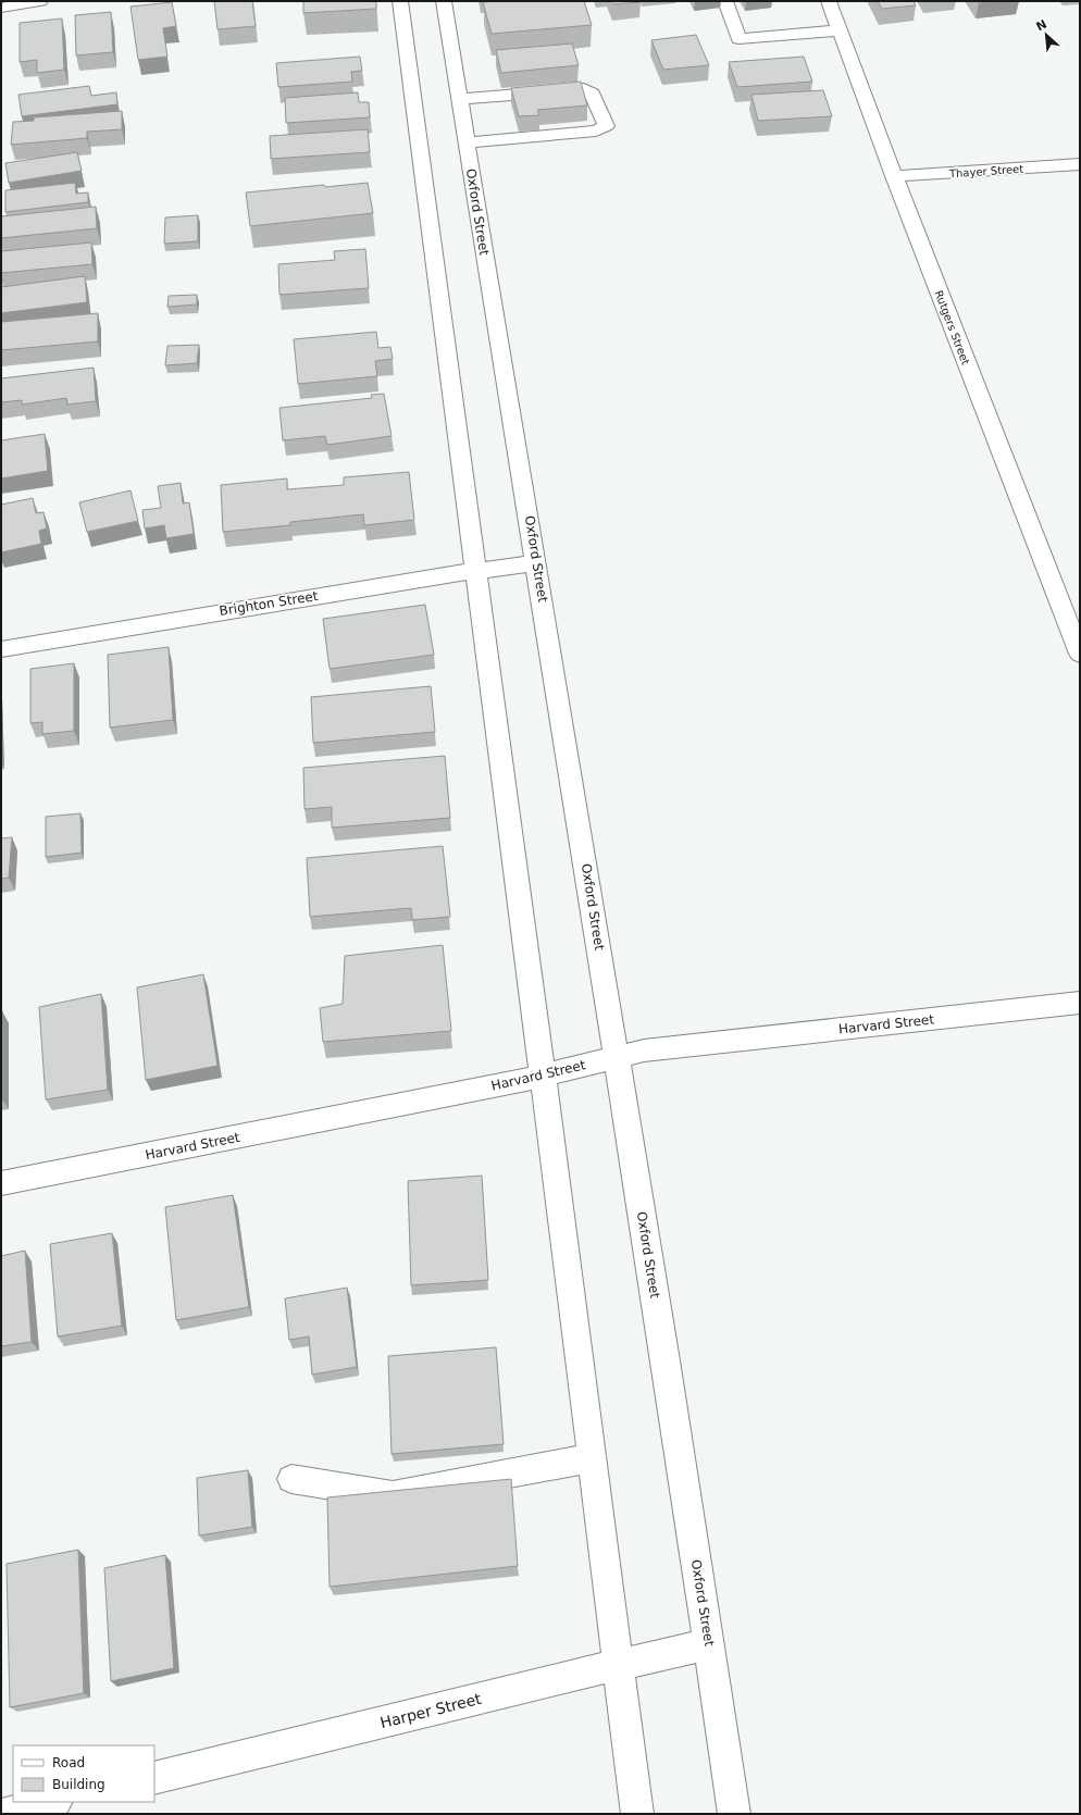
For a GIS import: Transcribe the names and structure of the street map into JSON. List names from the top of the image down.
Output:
{
  "streets": {
    "street": [
      "Thayer Street",
      "Oxford Street",
      "Rutgers Street",
      "Brighton Street",
      "Harvard Street",
      "Harper Street"
    ]
  },
  "crossings": [
    ["Thayer Street", "Rutgers Street"],
    ["Oxford Street", "Brighton Street"],
    ["Oxford Street", "Harvard Street"],
    ["Oxford Street", "Harper Street"]
  ],
  "legend": ["Road", "Building"],
  "north": "top left"
}
